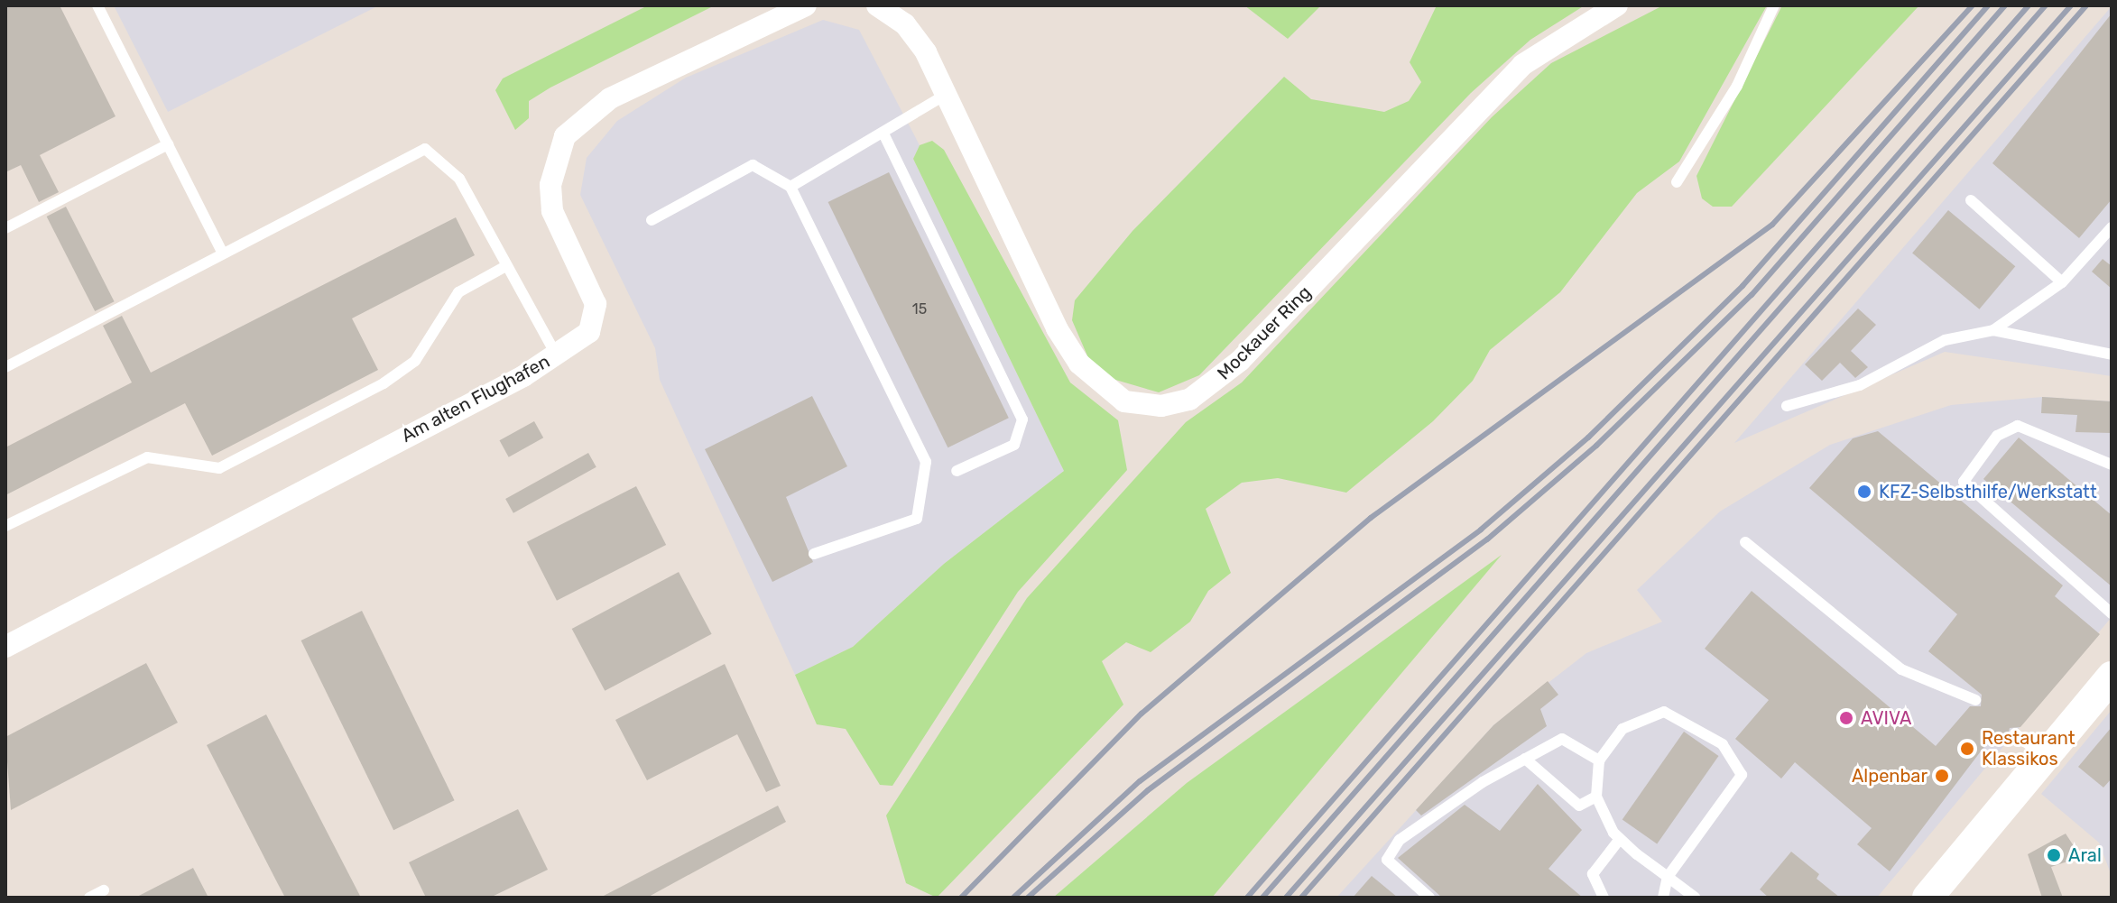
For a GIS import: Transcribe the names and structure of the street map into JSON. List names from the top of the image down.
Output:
{
  "streets": {
    "street": ["Mockauer Ring", "Am alten Flughafen"]
  },
  "places": [
    "KFZ-Selbsthilfe/Werkstatt",
    "AVIVA",
    "Restaurant Klassikos",
    "Alpenbar",
    "Aral"
  ],
  "house_numbers": ["15"]
}
